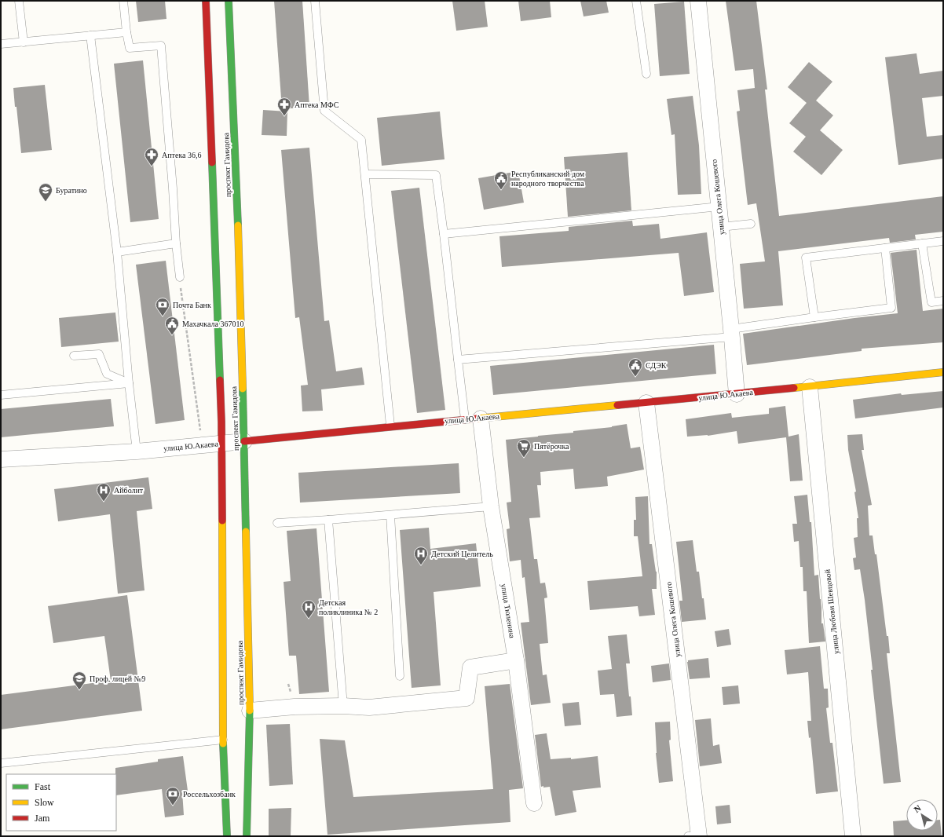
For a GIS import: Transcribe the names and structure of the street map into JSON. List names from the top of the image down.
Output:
{
  "streets": {
    "main road": ["проспект Гамидова", "улица Ю.Акаева"],
    "street": ["улица Олега Кошевого", "улица Тюленина", "улица Любови Шевцовой"]
  },
  "crossings": [
    ["проспект Гамидова", "улица Ю.Акаева"],
    ["улица Олега Кошевого", "улица Ю.Акаева"],
    ["улица Ю.Акаева", "улица Тюленина"],
    ["улица Ю.Акаева", "улица Любови Шевцовой"]
  ],
  "places": {
    "pharmacy": ["Аптека МФС", "Аптека 36,6"],
    "public building": ["Республиканский дом народного творчества", "Махачкала 367010", "СДЭК"],
    "school or university": ["Буратино", "Проф. лицей №9"],
    "bank": ["Почта Банк", "Россельхозбанк"],
    "supermarket": ["Пятёрочка"],
    "hospital": ["Айболит", "Детский Целитель", "Детская поликлиника № 2"]
  },
  "legend": ["Fast", "Slow", "Jam"],
  "north": "top left"
}
